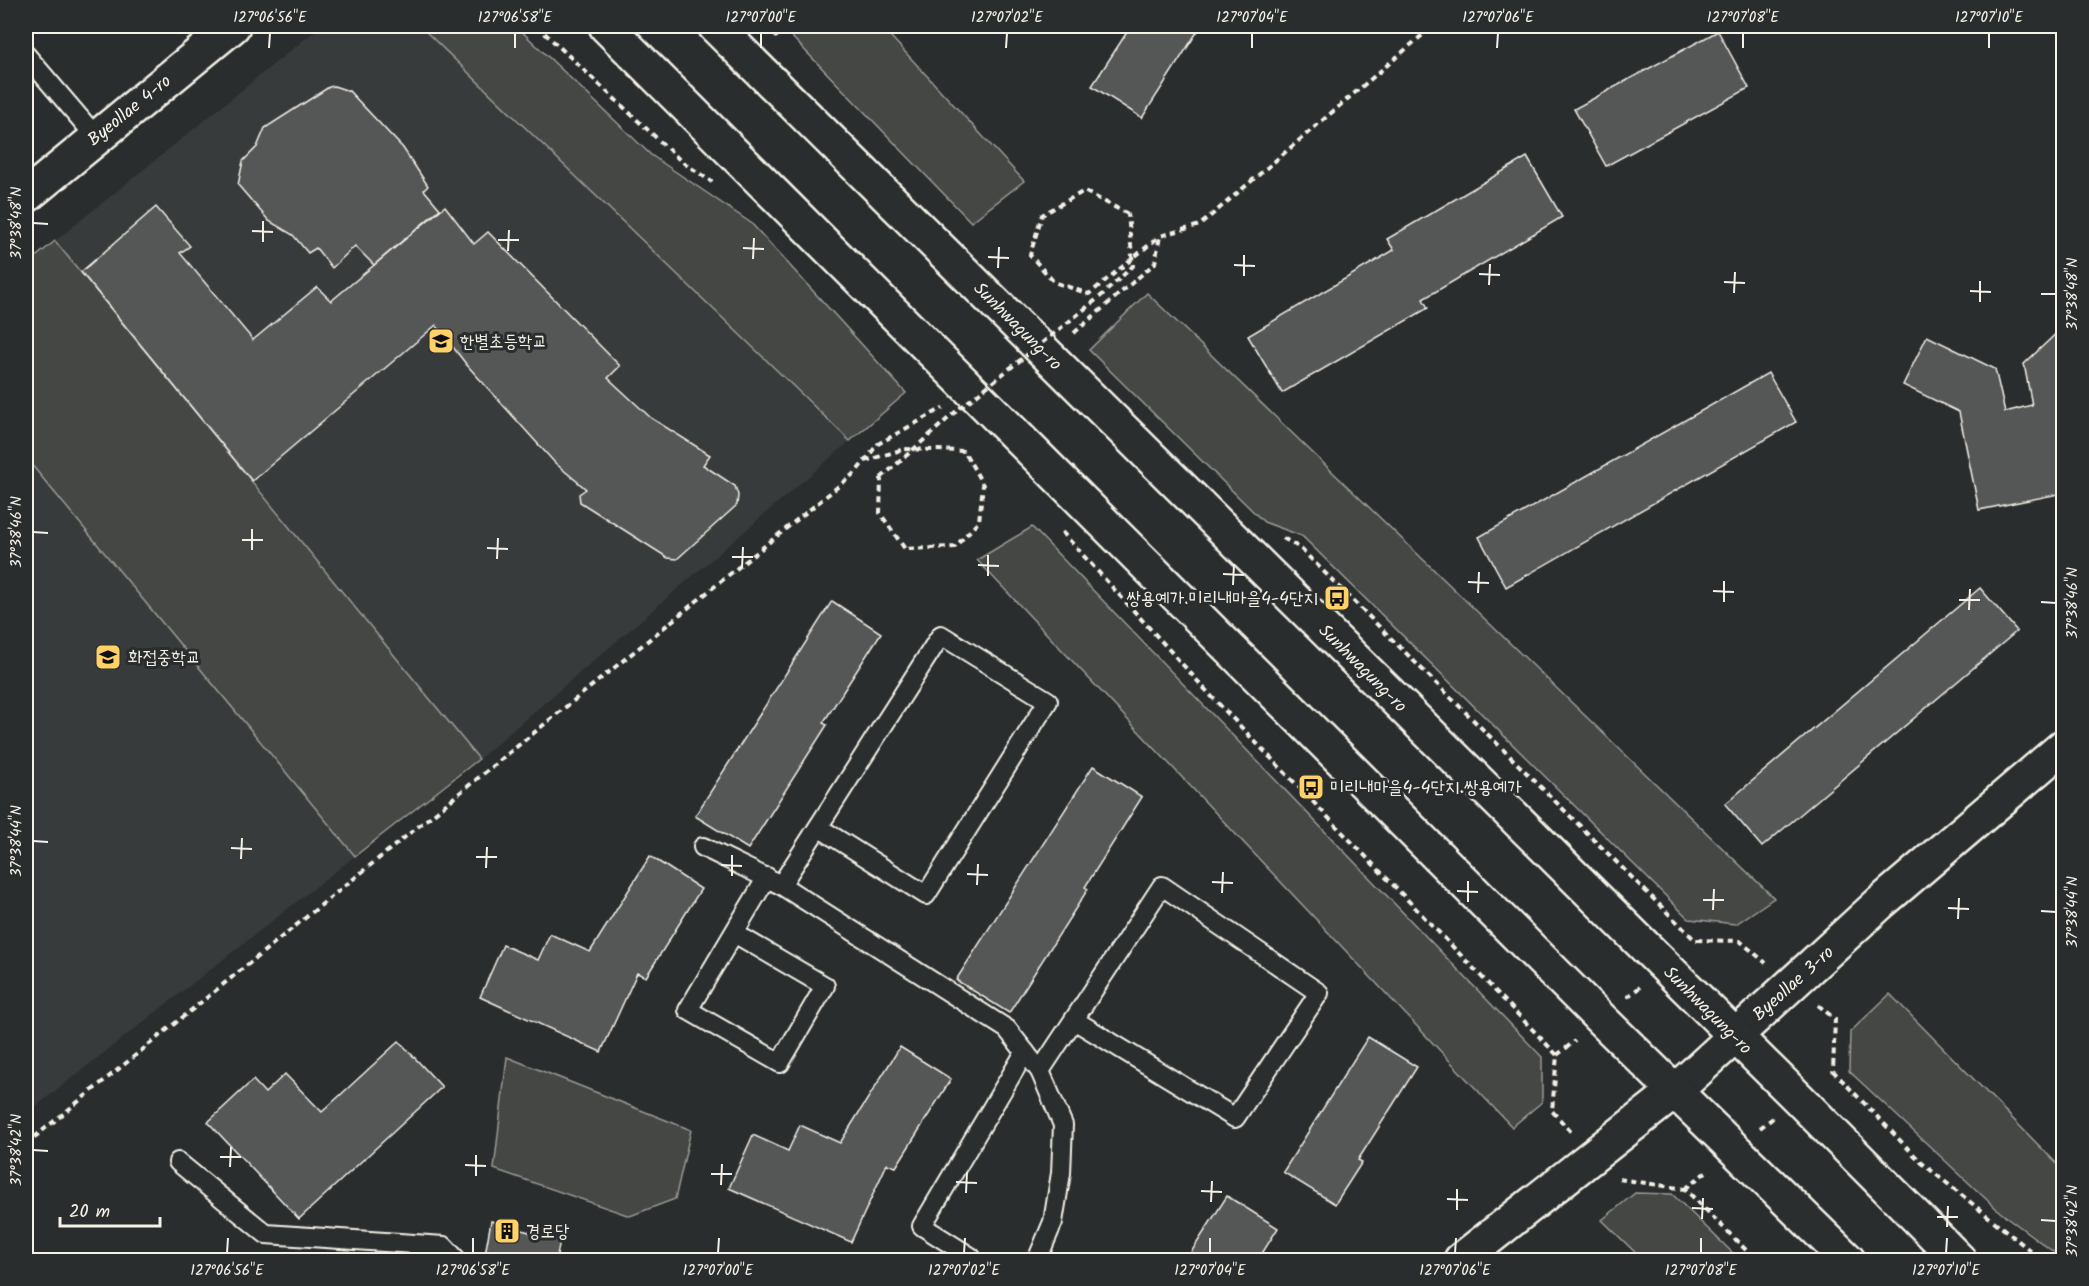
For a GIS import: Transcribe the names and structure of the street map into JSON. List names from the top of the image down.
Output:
{
  "streets": {
    "street": ["Byeollae 4-ro", "Sunhwagung-ro", "Byeollae 3-ro"]
  },
  "crossings": [
    ["Sunhwagung-ro", "Byeollae 3-ro"]
  ],
  "places": {
    "school or university": ["한별초등학교", "화접중학교"],
    "bus stop": ["쌍용예가.미리내마을4-4단지", "미리내마을4-4단지.쌍용예가"],
    "building": ["경로당"]
  },
  "scale_bar": "20 m",
  "coordinates": [
    "127°06'56\"E",
    "127°06'58\"E",
    "127°07'00\"E",
    "127°07'02\"E",
    "127°07'04\"E",
    "127°07'06\"E",
    "127°07'08\"E",
    "127°07'10\"E",
    "37°38'48\"N",
    "37°38'46\"N",
    "37°38'44\"N",
    "37°38'42\"N"
  ]
}
